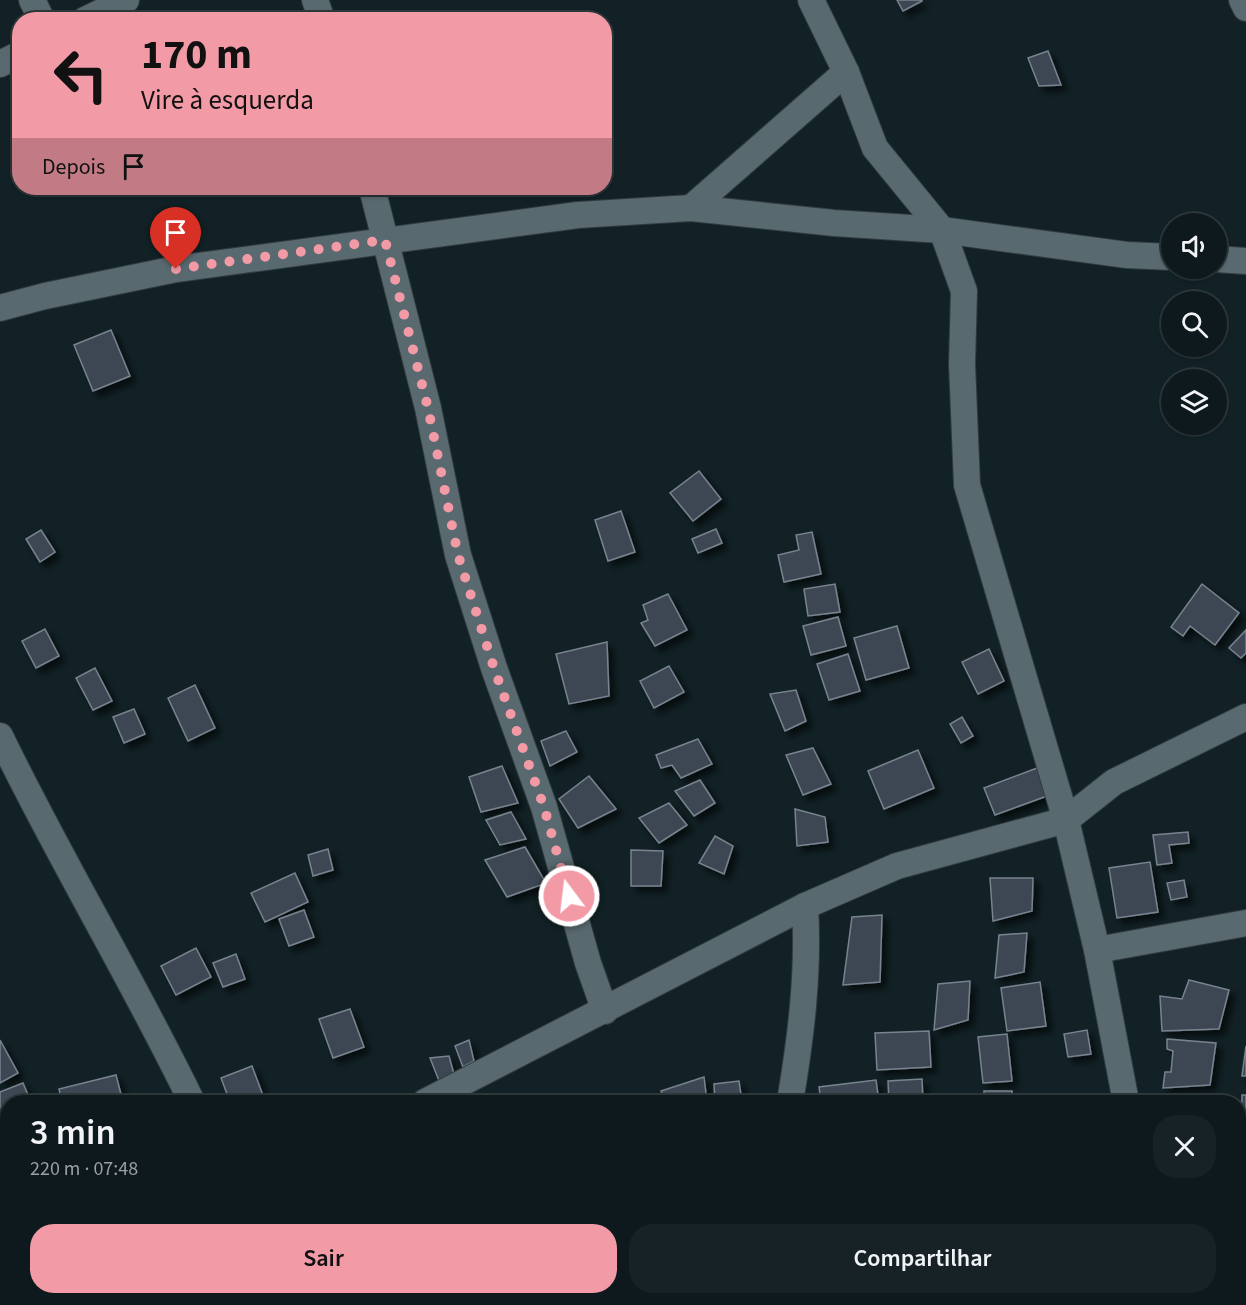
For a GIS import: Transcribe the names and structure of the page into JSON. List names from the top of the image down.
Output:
{
  "page": {
    "turn": ["170 m", "Vire à esquerda"],
    "then": "Depois",
    "heading": ["3 min", "220 m · 07:48"],
    "buttons": ["Sair", "Compartilhar"]
  }
}
